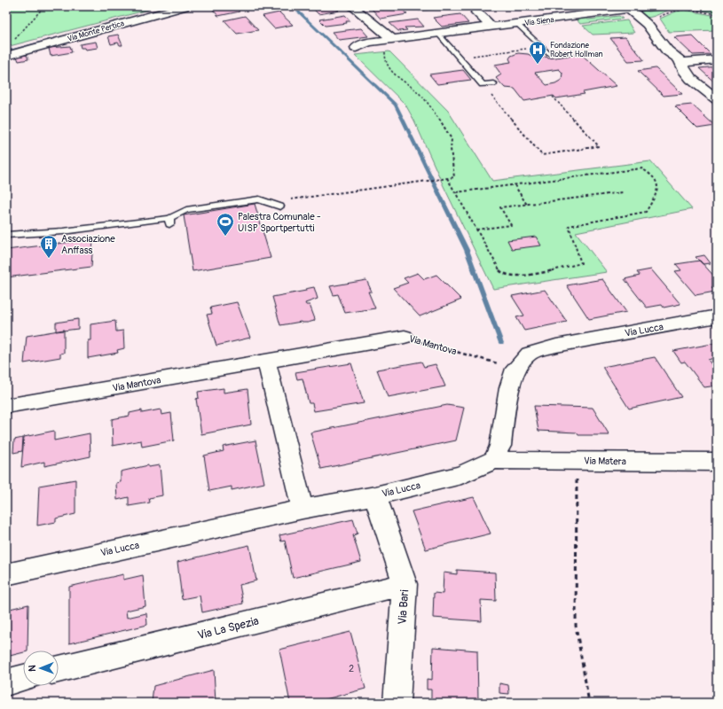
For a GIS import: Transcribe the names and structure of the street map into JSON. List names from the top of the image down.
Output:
{
  "streets": {
    "street": [
      "Via Siena",
      "Via Monte Pertica",
      "Via Lucca",
      "Via Mantova",
      "Via Matera",
      "Via Bari",
      "Via La Spezia"
    ]
  },
  "crossings": [
    ["Via Lucca", "Via Mantova"],
    ["Via Lucca", "Via Matera"],
    ["Via Lucca", "Via Bari"],
    ["Via Bari", "Via La Spezia"]
  ],
  "places": {
    "hospital": ["Fondazione Robert Hollman"],
    "sports": ["Palestra Comunale - UISP Sportpertutti"],
    "building": ["Associazione Anffass"]
  },
  "house_numbers": ["2"],
  "north": "left"
}
